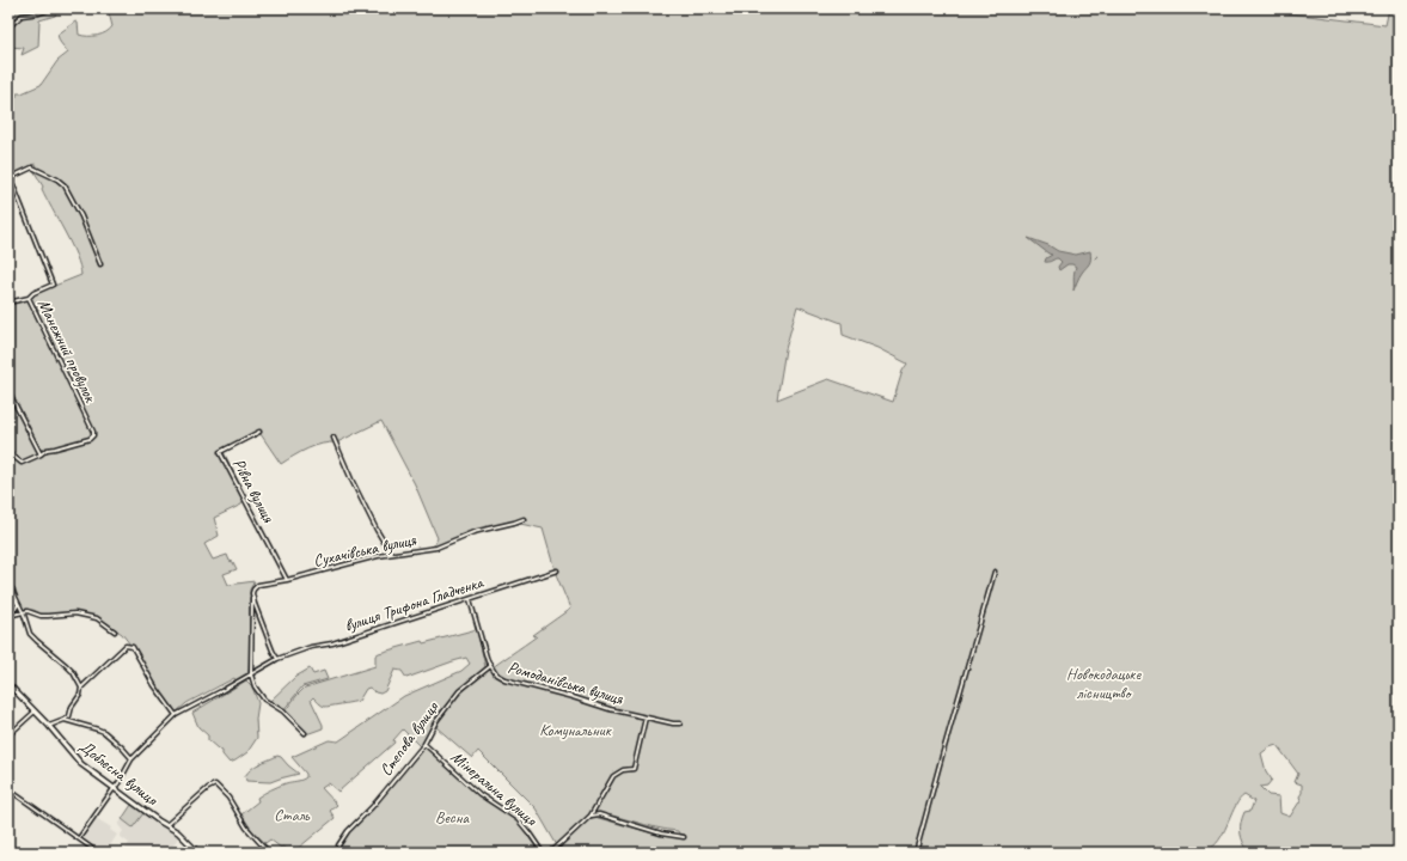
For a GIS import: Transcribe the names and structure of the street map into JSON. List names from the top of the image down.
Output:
{
  "streets": {
    "street": [
      "Манежний провулок",
      "Рівна вулиця",
      "Сухачівська вулиця",
      "вулиця Трифона Гладченка",
      "Ромоданівська вулиця",
      "Степова вулиця",
      "Доблесна вулиця",
      "Мінеральна вулиця"
    ]
  },
  "crossings": [
    ["Рівна вулиця", "Сухачівська вулиця"],
    ["вулиця Трифона Гладченка", "Ромоданівська вулиця"],
    ["вулиця Трифона Гладченка", "Доблесна вулиця"],
    ["Ромоданівська вулиця", "Степова вулиця"],
    ["Степова вулиця", "Мінеральна вулиця"]
  ],
  "parks": [
    "Новокодацьке лісництво",
    "Комунальник",
    "Сталь",
    "Весна"
  ]
}
